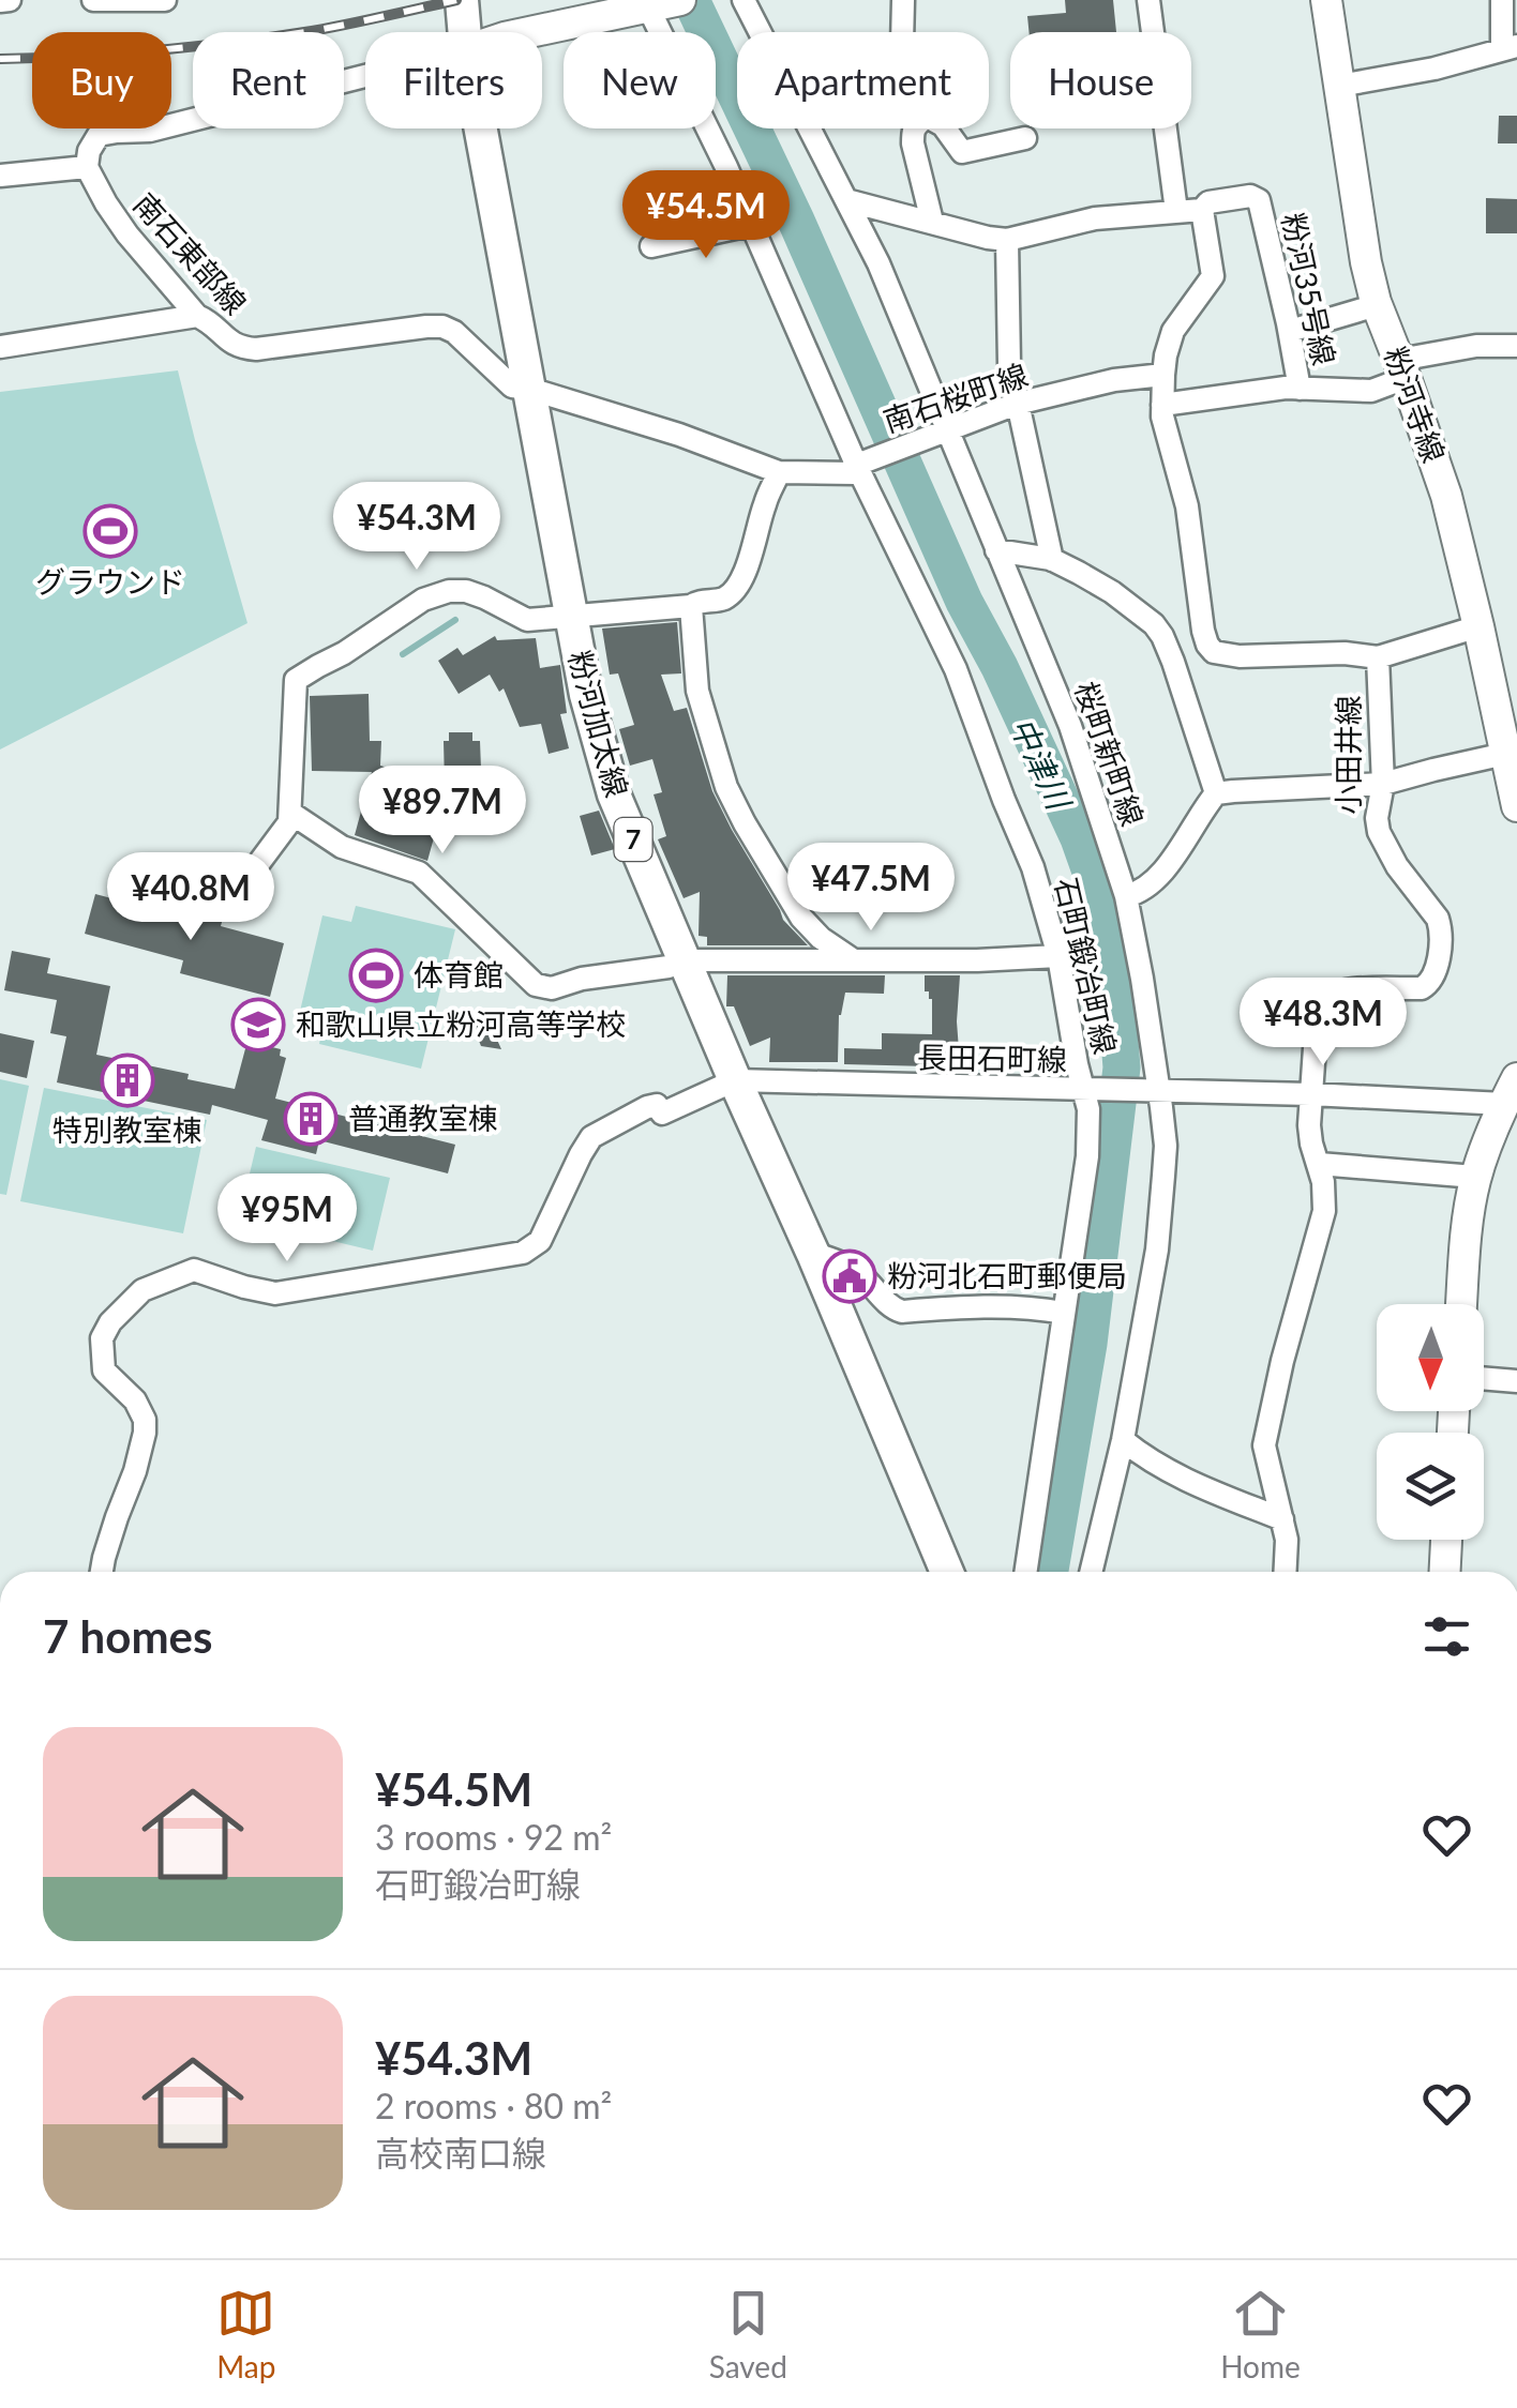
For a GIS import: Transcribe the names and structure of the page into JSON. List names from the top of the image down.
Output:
{
  "streets": {
    "main road": ["粉河寺線", "粉河加太線", "7"],
    "street": [
      "南石東部線",
      "粉河35号線",
      "南石桜町線",
      "桜町新町線",
      "小田井線",
      "石町鍛冶町線",
      "長田石町線"
    ]
  },
  "crossings": [
    ["南石東部線", "南石桜町線"],
    ["南石東部線", "粉河加太線"],
    ["南石桜町線", "粉河加太線"],
    ["南石桜町線", "桜町新町線"],
    ["南石桜町線", "石町鍛冶町線"],
    ["粉河加太線", "長田石町線"],
    ["桜町新町線", "長田石町線"],
    ["小田井線", "長田石町線"],
    ["石町鍛冶町線", "長田石町線"]
  ],
  "water": ["中津川"],
  "places": {
    "sports": ["グラウンド", "体育館"],
    "school or university": ["和歌山県立粉河高等学校"],
    "building": ["特別教室棟", "普通教室棟"],
    "public building": ["粉河北石町郵便局"]
  },
  "north": "bottom",
  "page": {
    "chip": [
      "Buy",
      "Rent",
      "Filters",
      "New",
      "Apartment",
      "House"
    ],
    "price": [
      "¥54.5M",
      "¥54.3M",
      "¥89.7M",
      "¥47.5M",
      "¥40.8M",
      "¥48.3M",
      "¥95M"
    ],
    "heading": "7 homes",
    "list": [
      {
        "name": "¥54.5M",
        "note": "3 rooms · 92 m² · 石町鍛冶町線"
      },
      {
        "name": "¥54.3M",
        "note": "2 rooms · 80 m² · 高校南口線"
      }
    ],
    "tabs": ["Map", "Saved", "Home"]
  }
}
